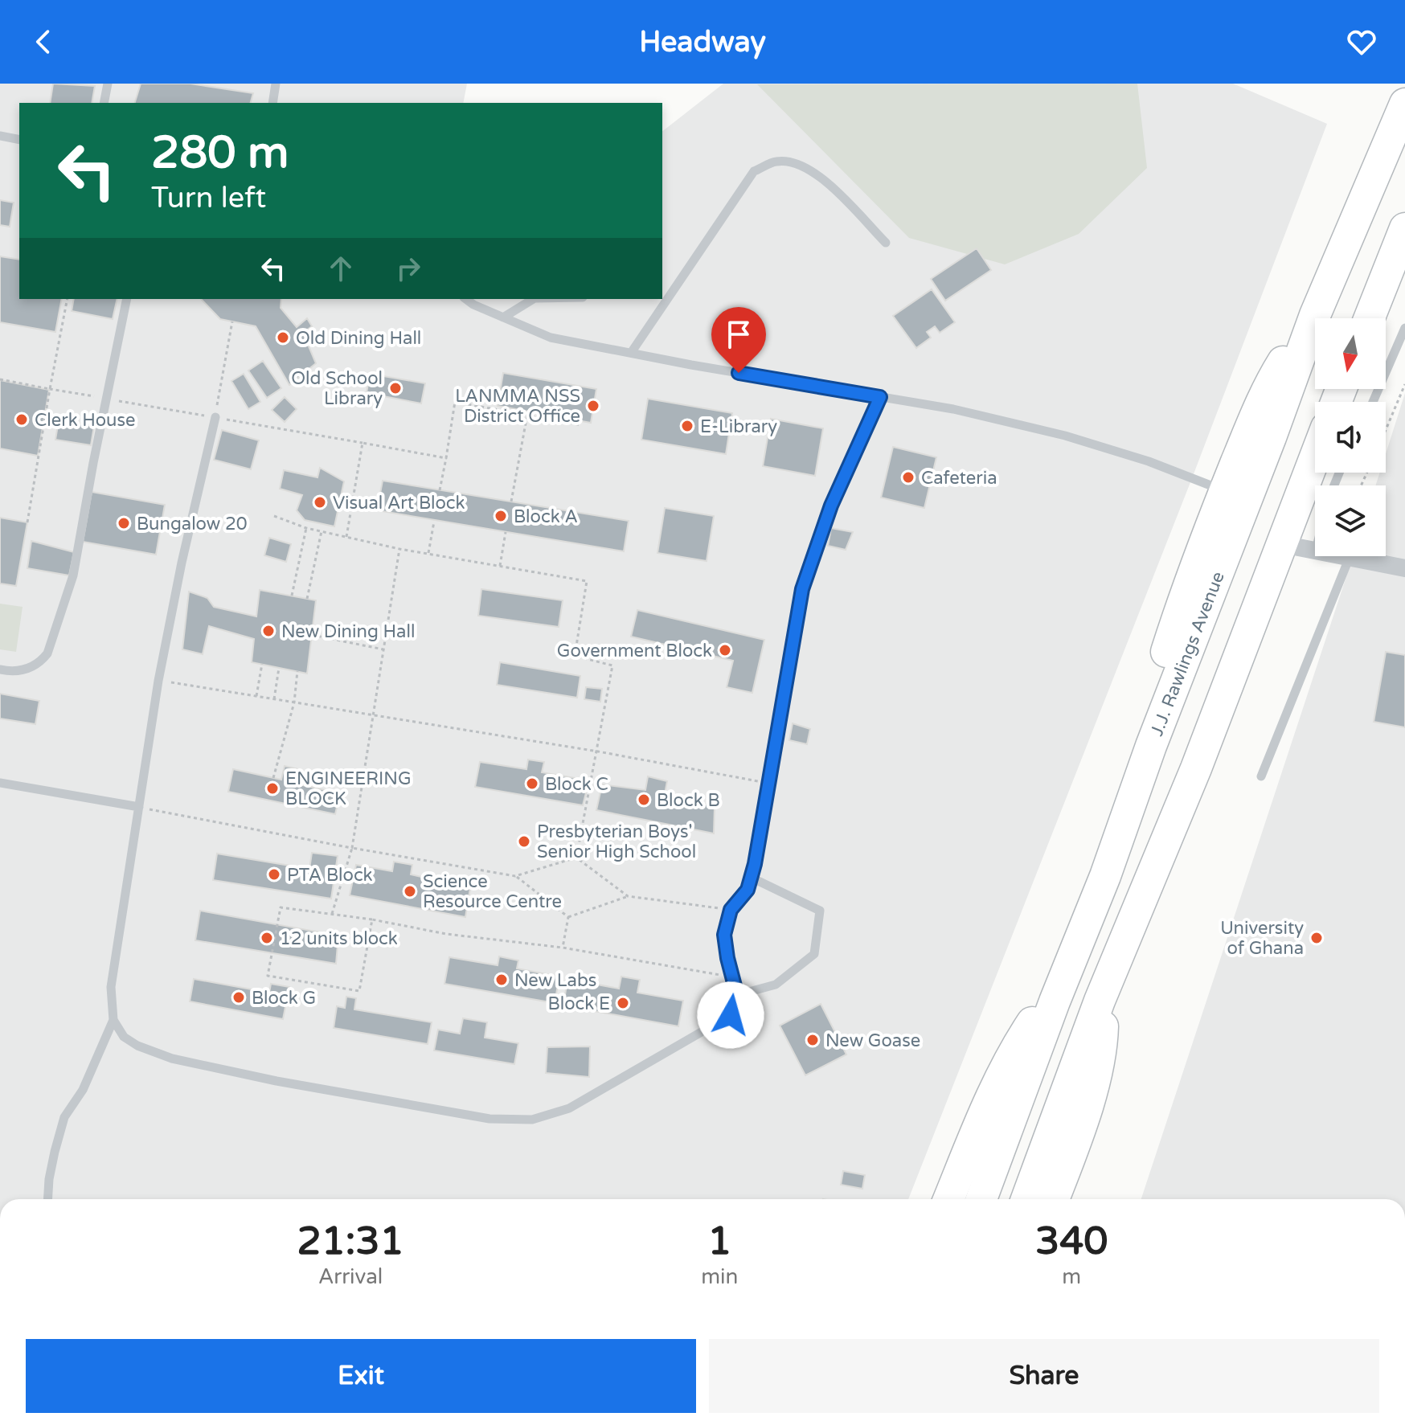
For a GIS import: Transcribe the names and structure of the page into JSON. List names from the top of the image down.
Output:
{
  "streets": {
    "highway": ["J.J. Rawlings Avenue"]
  },
  "places": [
    "Old Dining Hall",
    "Old School Library",
    "LANMMA NSS District Office",
    "Clerk House",
    "E-Library",
    "Cafeteria",
    "Visual Art Block",
    "Block A",
    "Bungalow 20",
    "New Dining Hall",
    "Government Block",
    "Block C",
    "ENGINEERING BLOCK",
    "Block B",
    "Presbyterian Boys' Senior High School",
    "PTA Block",
    "Science Resource Centre",
    "12 units block",
    "University of Ghana",
    "New Labs",
    "Block G",
    "Block E",
    "New Goase"
  ],
  "north": "bottom",
  "page": {
    "header": "Headway",
    "turn": ["280 m", "Turn left"],
    "eta": [
      "21:31",
      "Arrival",
      "1",
      "min",
      "340",
      "m"
    ],
    "buttons": ["Exit", "Share"]
  }
}
